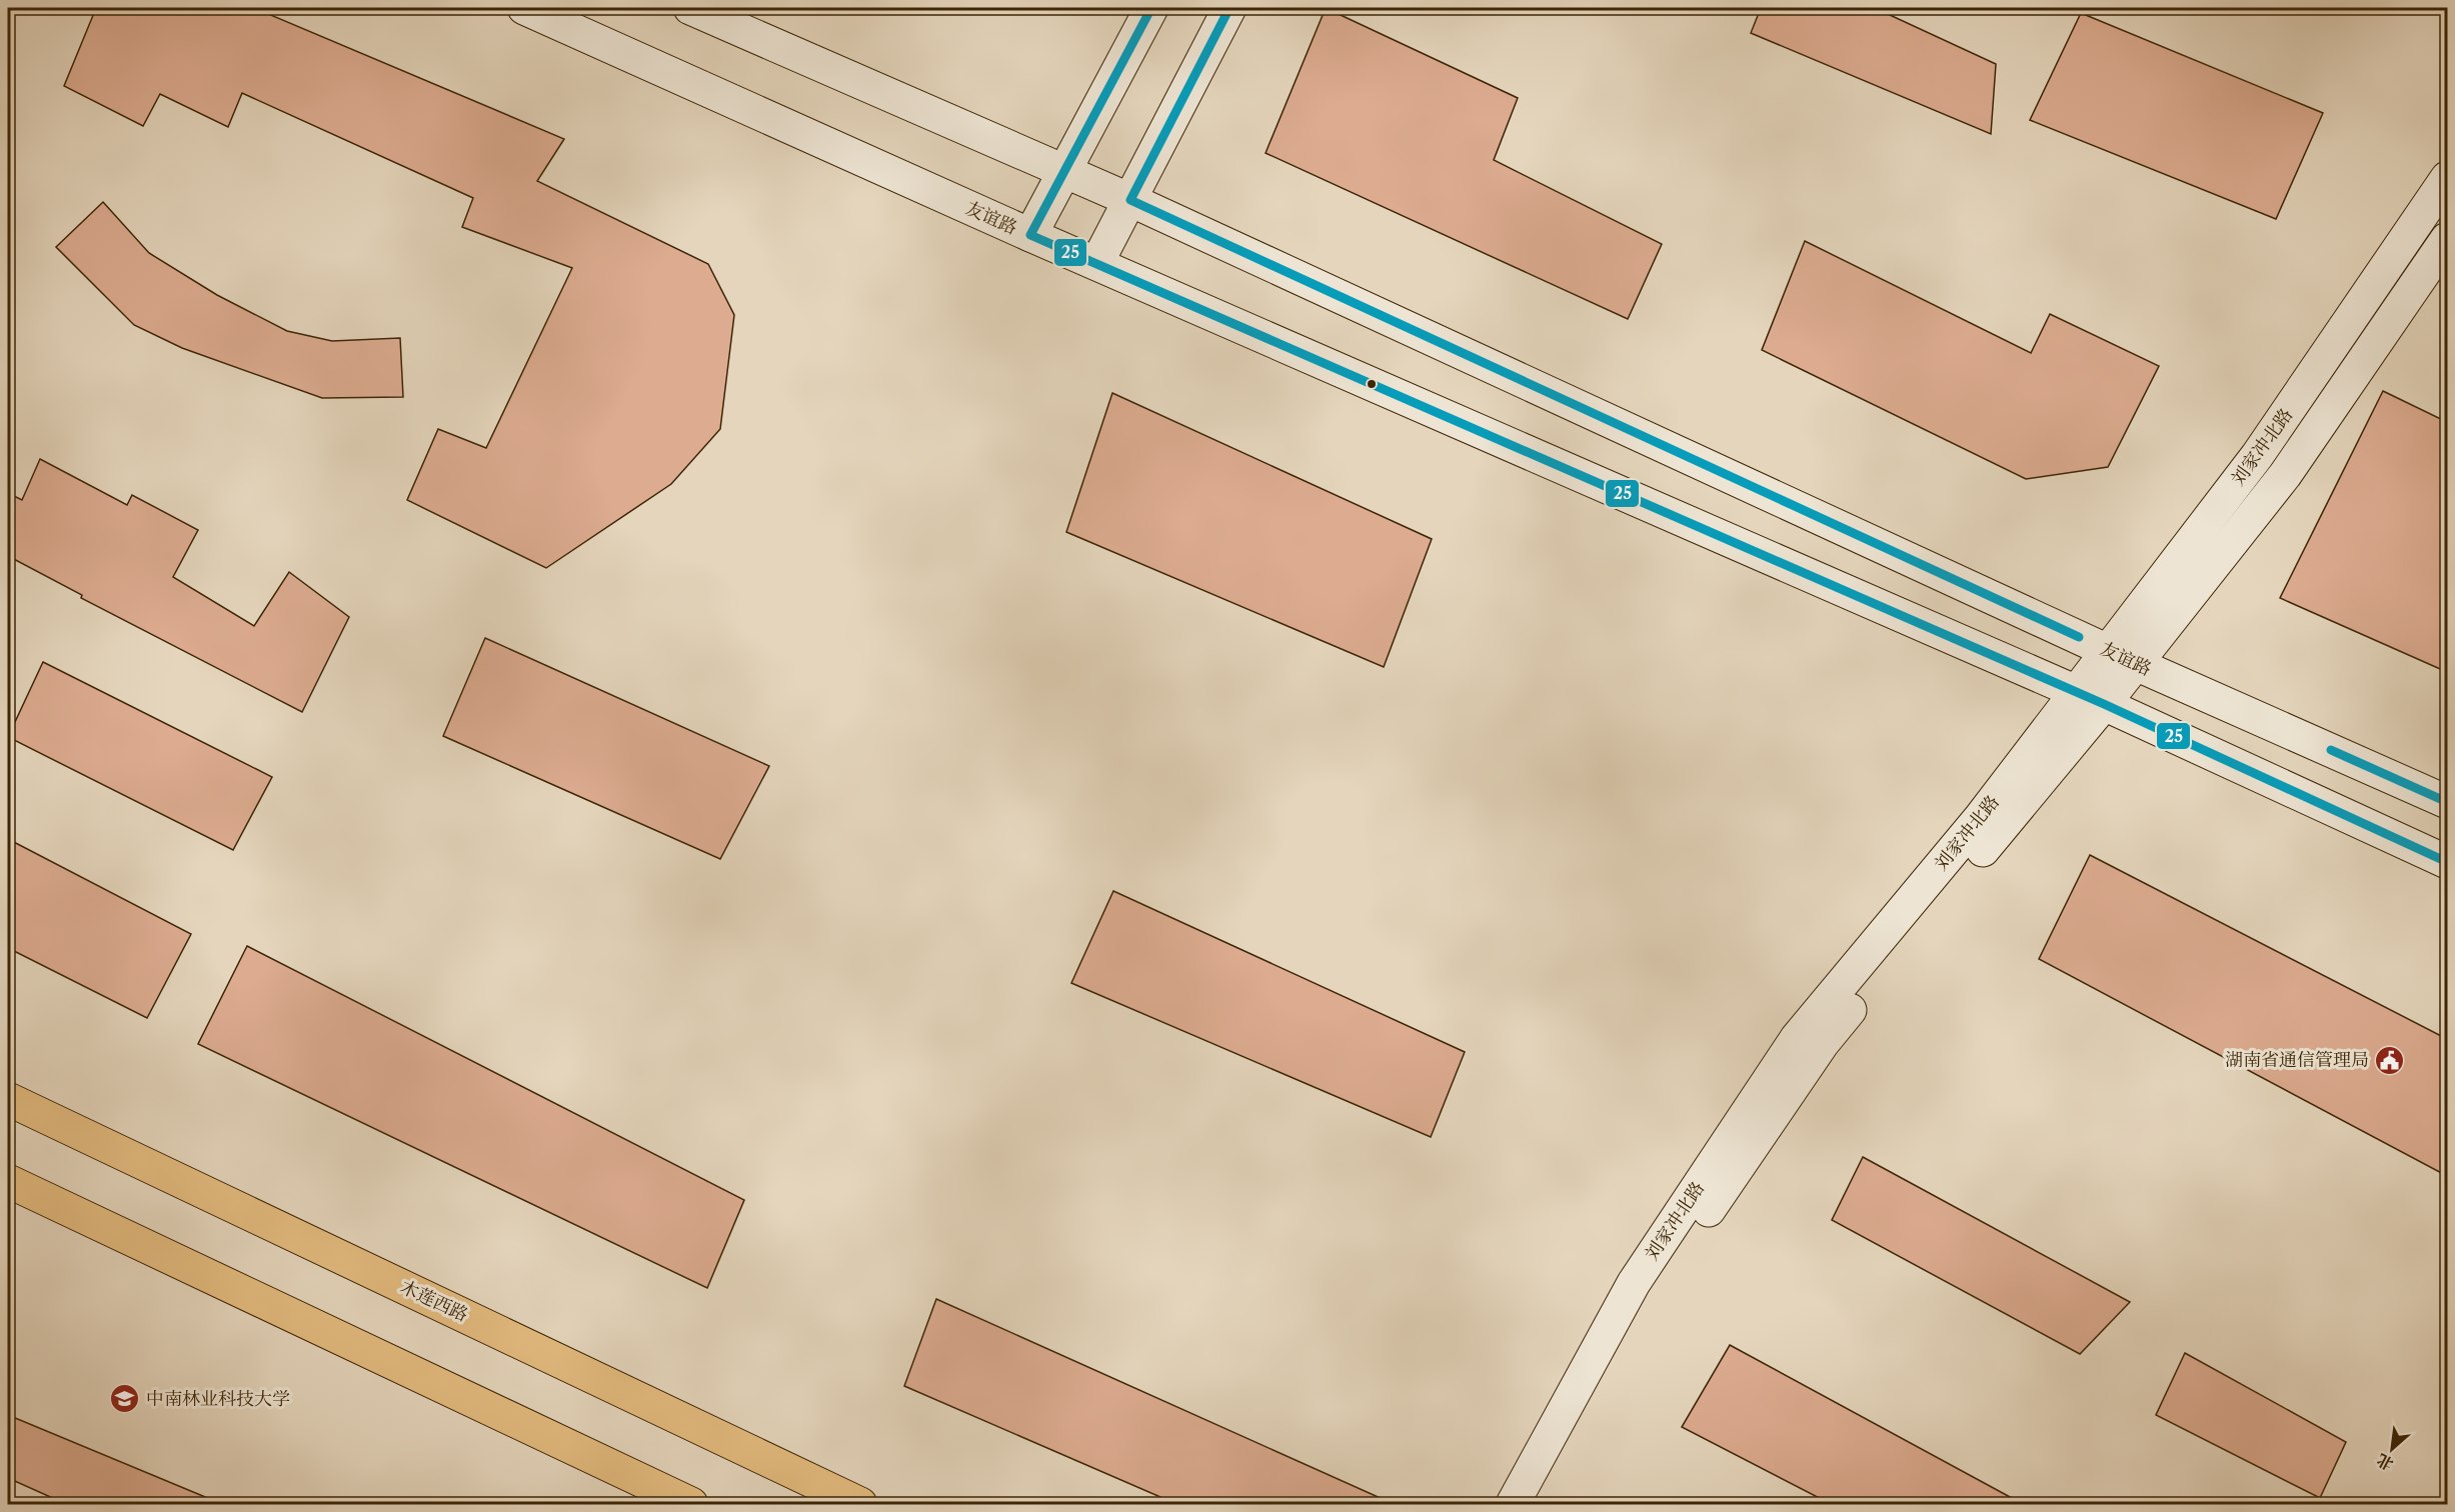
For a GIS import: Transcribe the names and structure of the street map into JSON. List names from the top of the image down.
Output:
{
  "streets": {
    "main road": ["友谊路", "刘家冲北路", "木莲西路"]
  },
  "crossings": [
    ["友谊路", "刘家冲北路"]
  ],
  "places": {
    "public building": ["湖南省通信管理局"],
    "school or university": ["中南林业科技大学"]
  },
  "lines": ["transit line 25"],
  "north": "bottom left"
}
